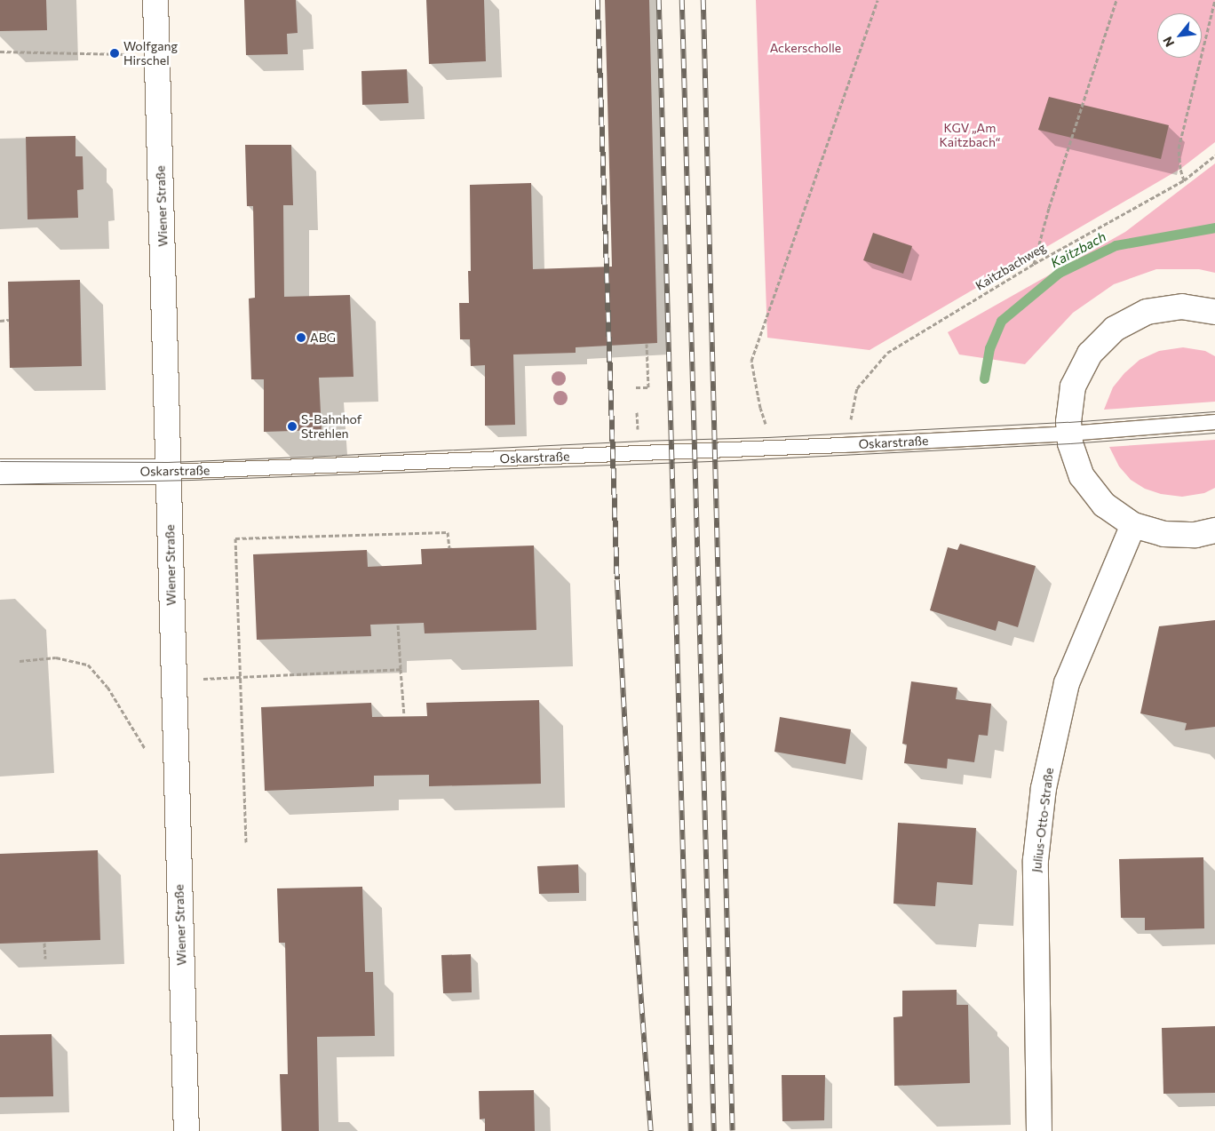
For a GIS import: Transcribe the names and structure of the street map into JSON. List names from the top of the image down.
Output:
{
  "streets": {
    "street": ["Wiener Straße", "Oskarstraße", "Julius-Otto-Straße"],
    "path": ["Kaitzbachweg"]
  },
  "crossings": [
    ["Wiener Straße", "Oskarstraße"]
  ],
  "water": ["Kaitzbach"],
  "parks": ["Ackerscholle", "KGV „Am Kaitzbach“"],
  "places": ["Wolfgang Hirschel", "ABG", "S-Bahnhof Strehlen"],
  "north": "bottom left"
}
